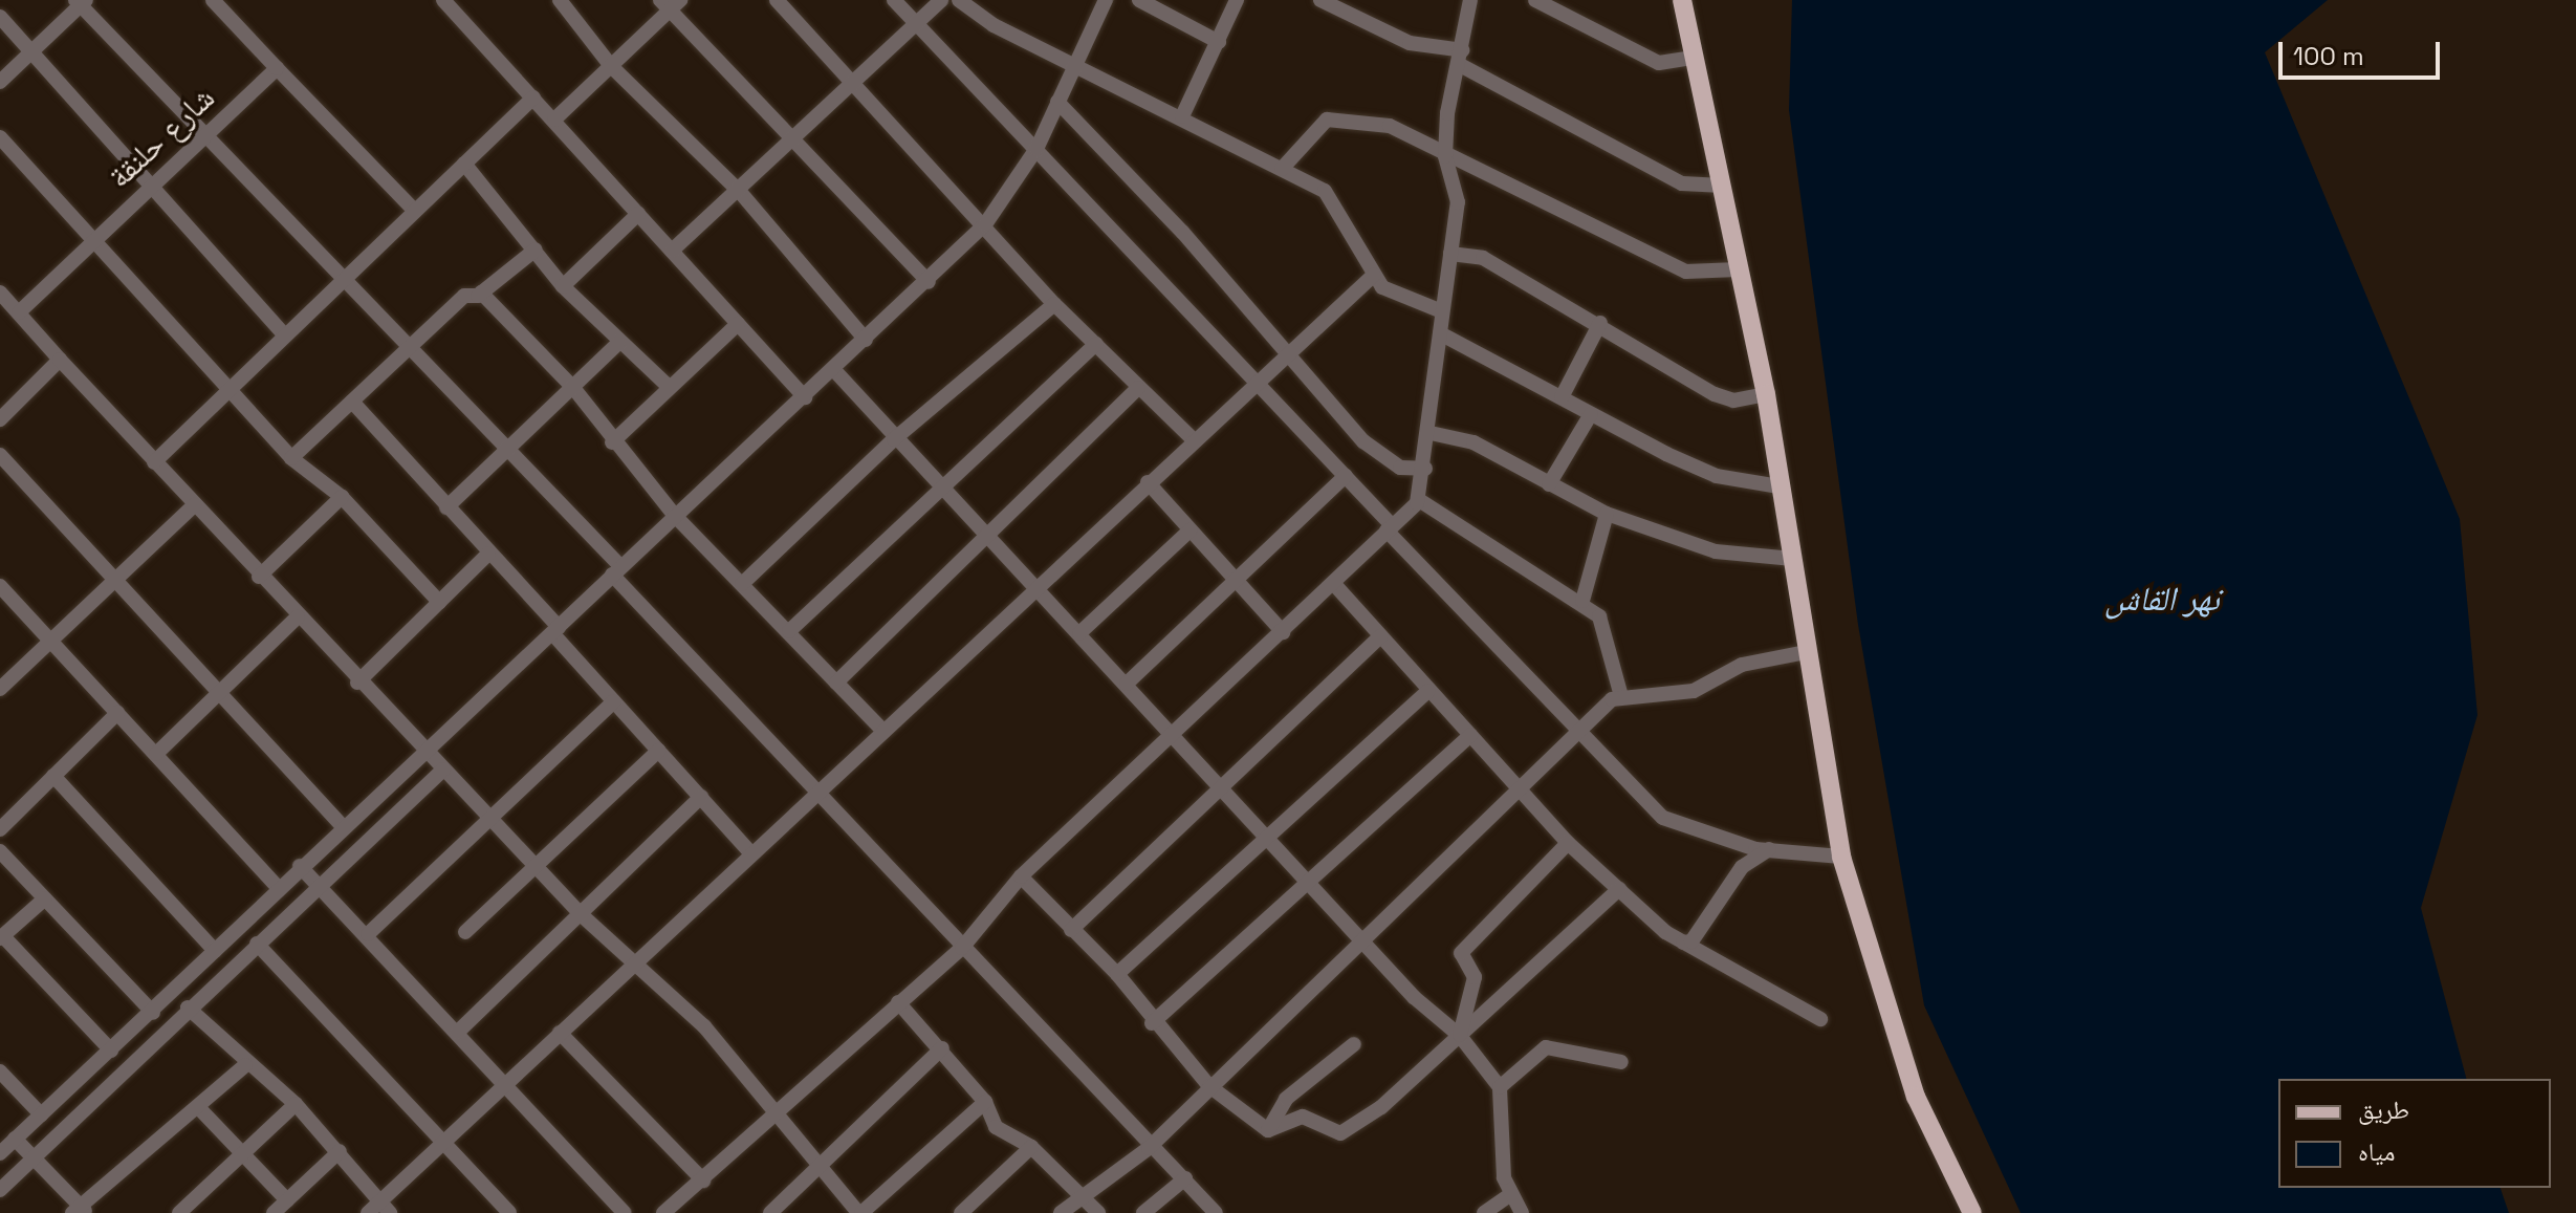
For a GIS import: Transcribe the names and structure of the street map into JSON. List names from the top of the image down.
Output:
{
  "streets": {
    "street": ["شارع حلنقة"]
  },
  "water": ["نهر القاش"],
  "legend": ["طريق", "مياه"],
  "scale_bar": "100 m"
}
